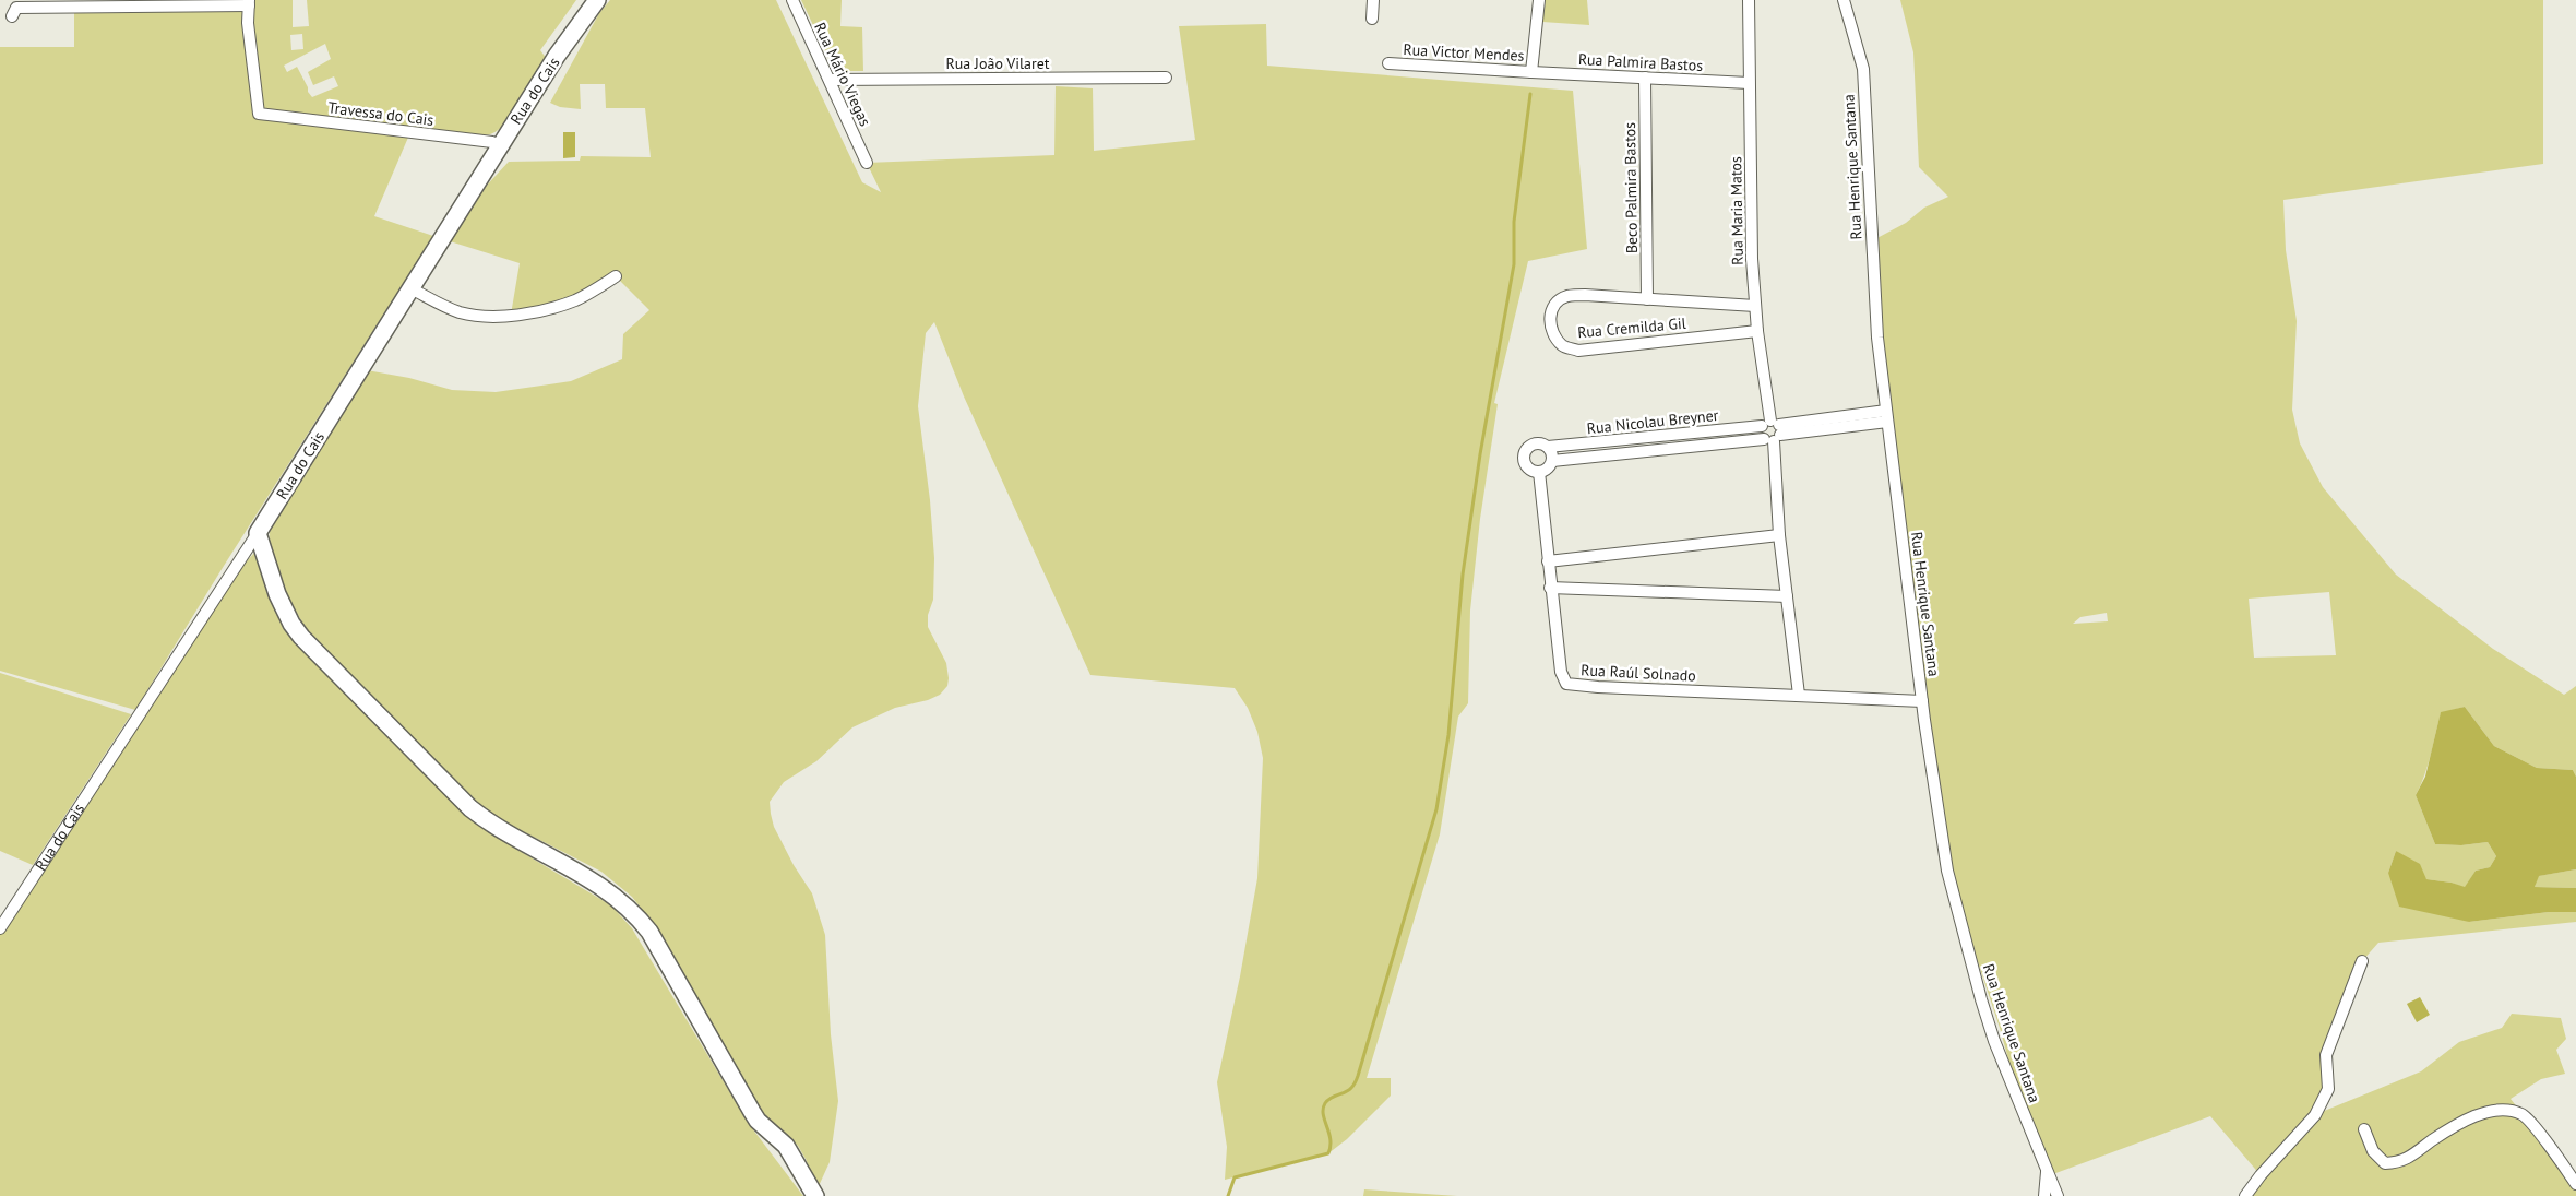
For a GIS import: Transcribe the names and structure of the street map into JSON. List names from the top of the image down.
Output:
{
  "streets": {
    "street": [
      "Rua Victor Mendes",
      "Rua Palmira Bastos",
      "Rua João Vilaret",
      "Rua Mário Viegas",
      "Rua do Cais",
      "Travessa do Cais",
      "Rua Henrique Santana",
      "Beco Palmira Bastos",
      "Rua Maria Matos",
      "Rua Cremilda Gil",
      "Rua Nicolau Breyner",
      "Rua Raúl Solnado"
    ]
  },
  "crossings": [
    ["Rua Victor Mendes", "Rua Palmira Bastos"],
    ["Rua Palmira Bastos", "Beco Palmira Bastos"],
    ["Rua Palmira Bastos", "Rua Maria Matos"],
    ["Rua João Vilaret", "Rua Mário Viegas"],
    ["Rua do Cais", "Travessa do Cais"],
    ["Rua Henrique Santana", "Rua Nicolau Breyner"],
    ["Rua Henrique Santana", "Rua Raúl Solnado"],
    ["Beco Palmira Bastos", "Rua Cremilda Gil"],
    ["Rua Maria Matos", "Rua Cremilda Gil"],
    ["Rua Maria Matos", "Rua Nicolau Breyner"],
    ["Rua Maria Matos", "Rua Raúl Solnado"],
    ["Rua Nicolau Breyner", "Rua Raúl Solnado"]
  ]
}
